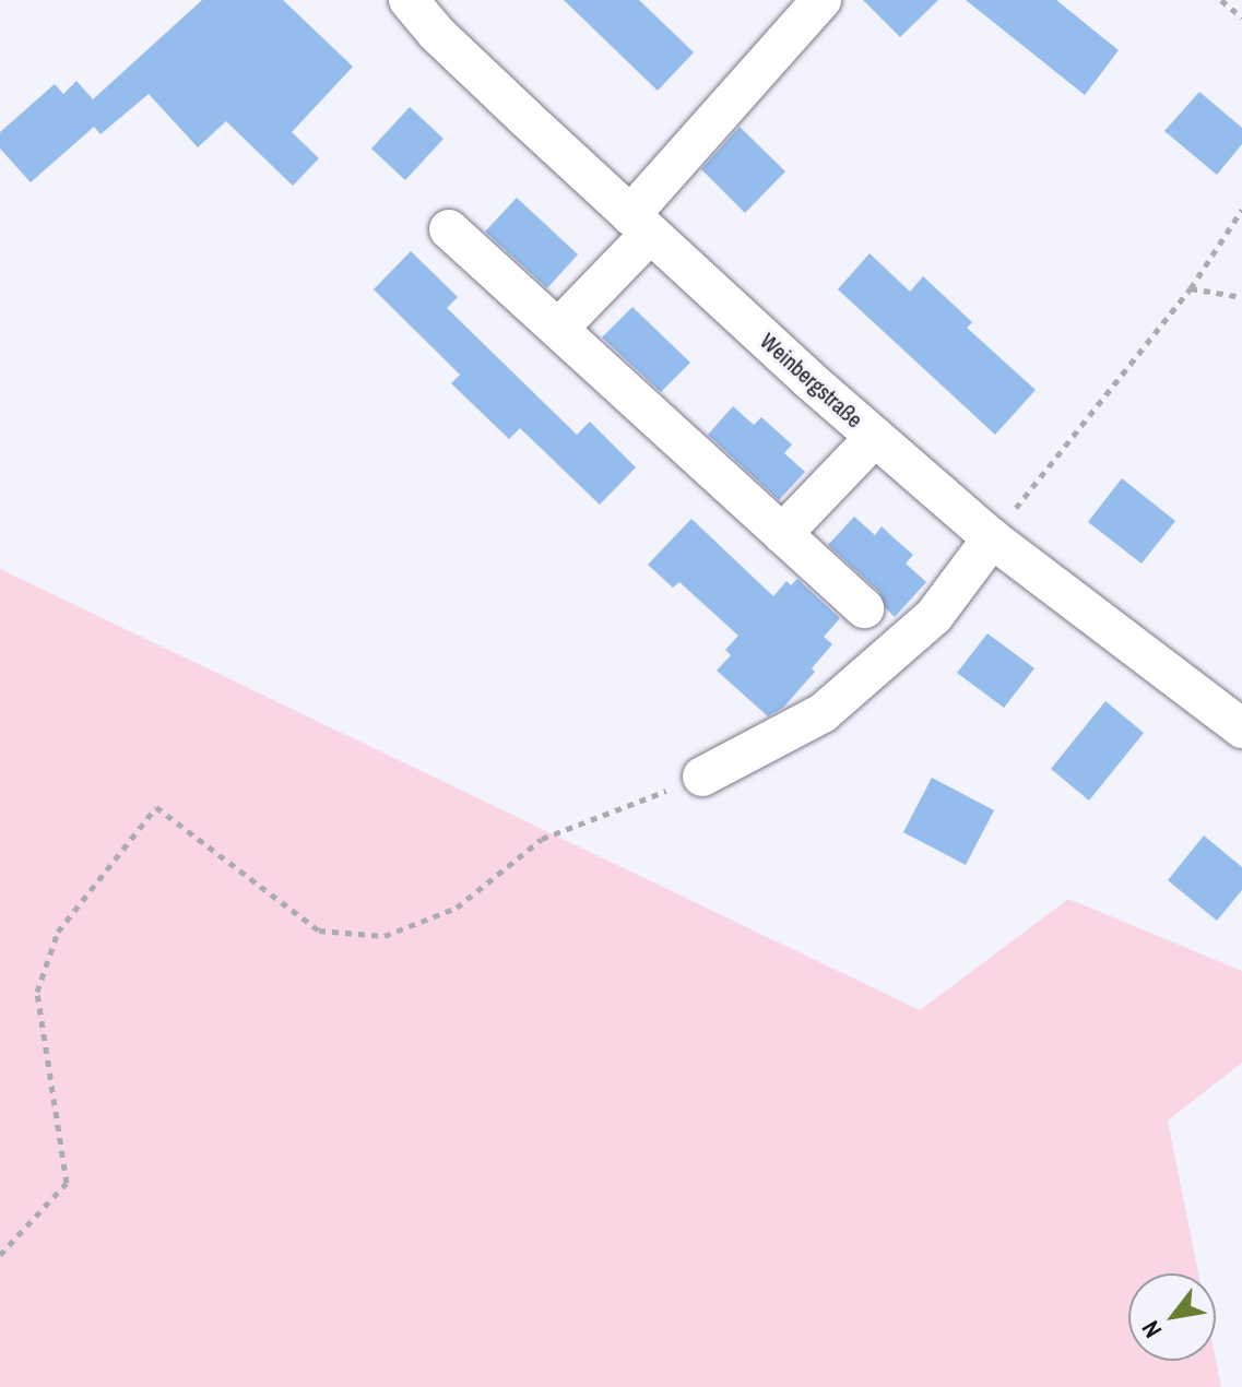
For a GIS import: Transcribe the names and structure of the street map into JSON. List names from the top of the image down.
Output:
{
  "streets": {
    "street": ["Weinbergstraße"]
  },
  "north": "bottom left"
}
